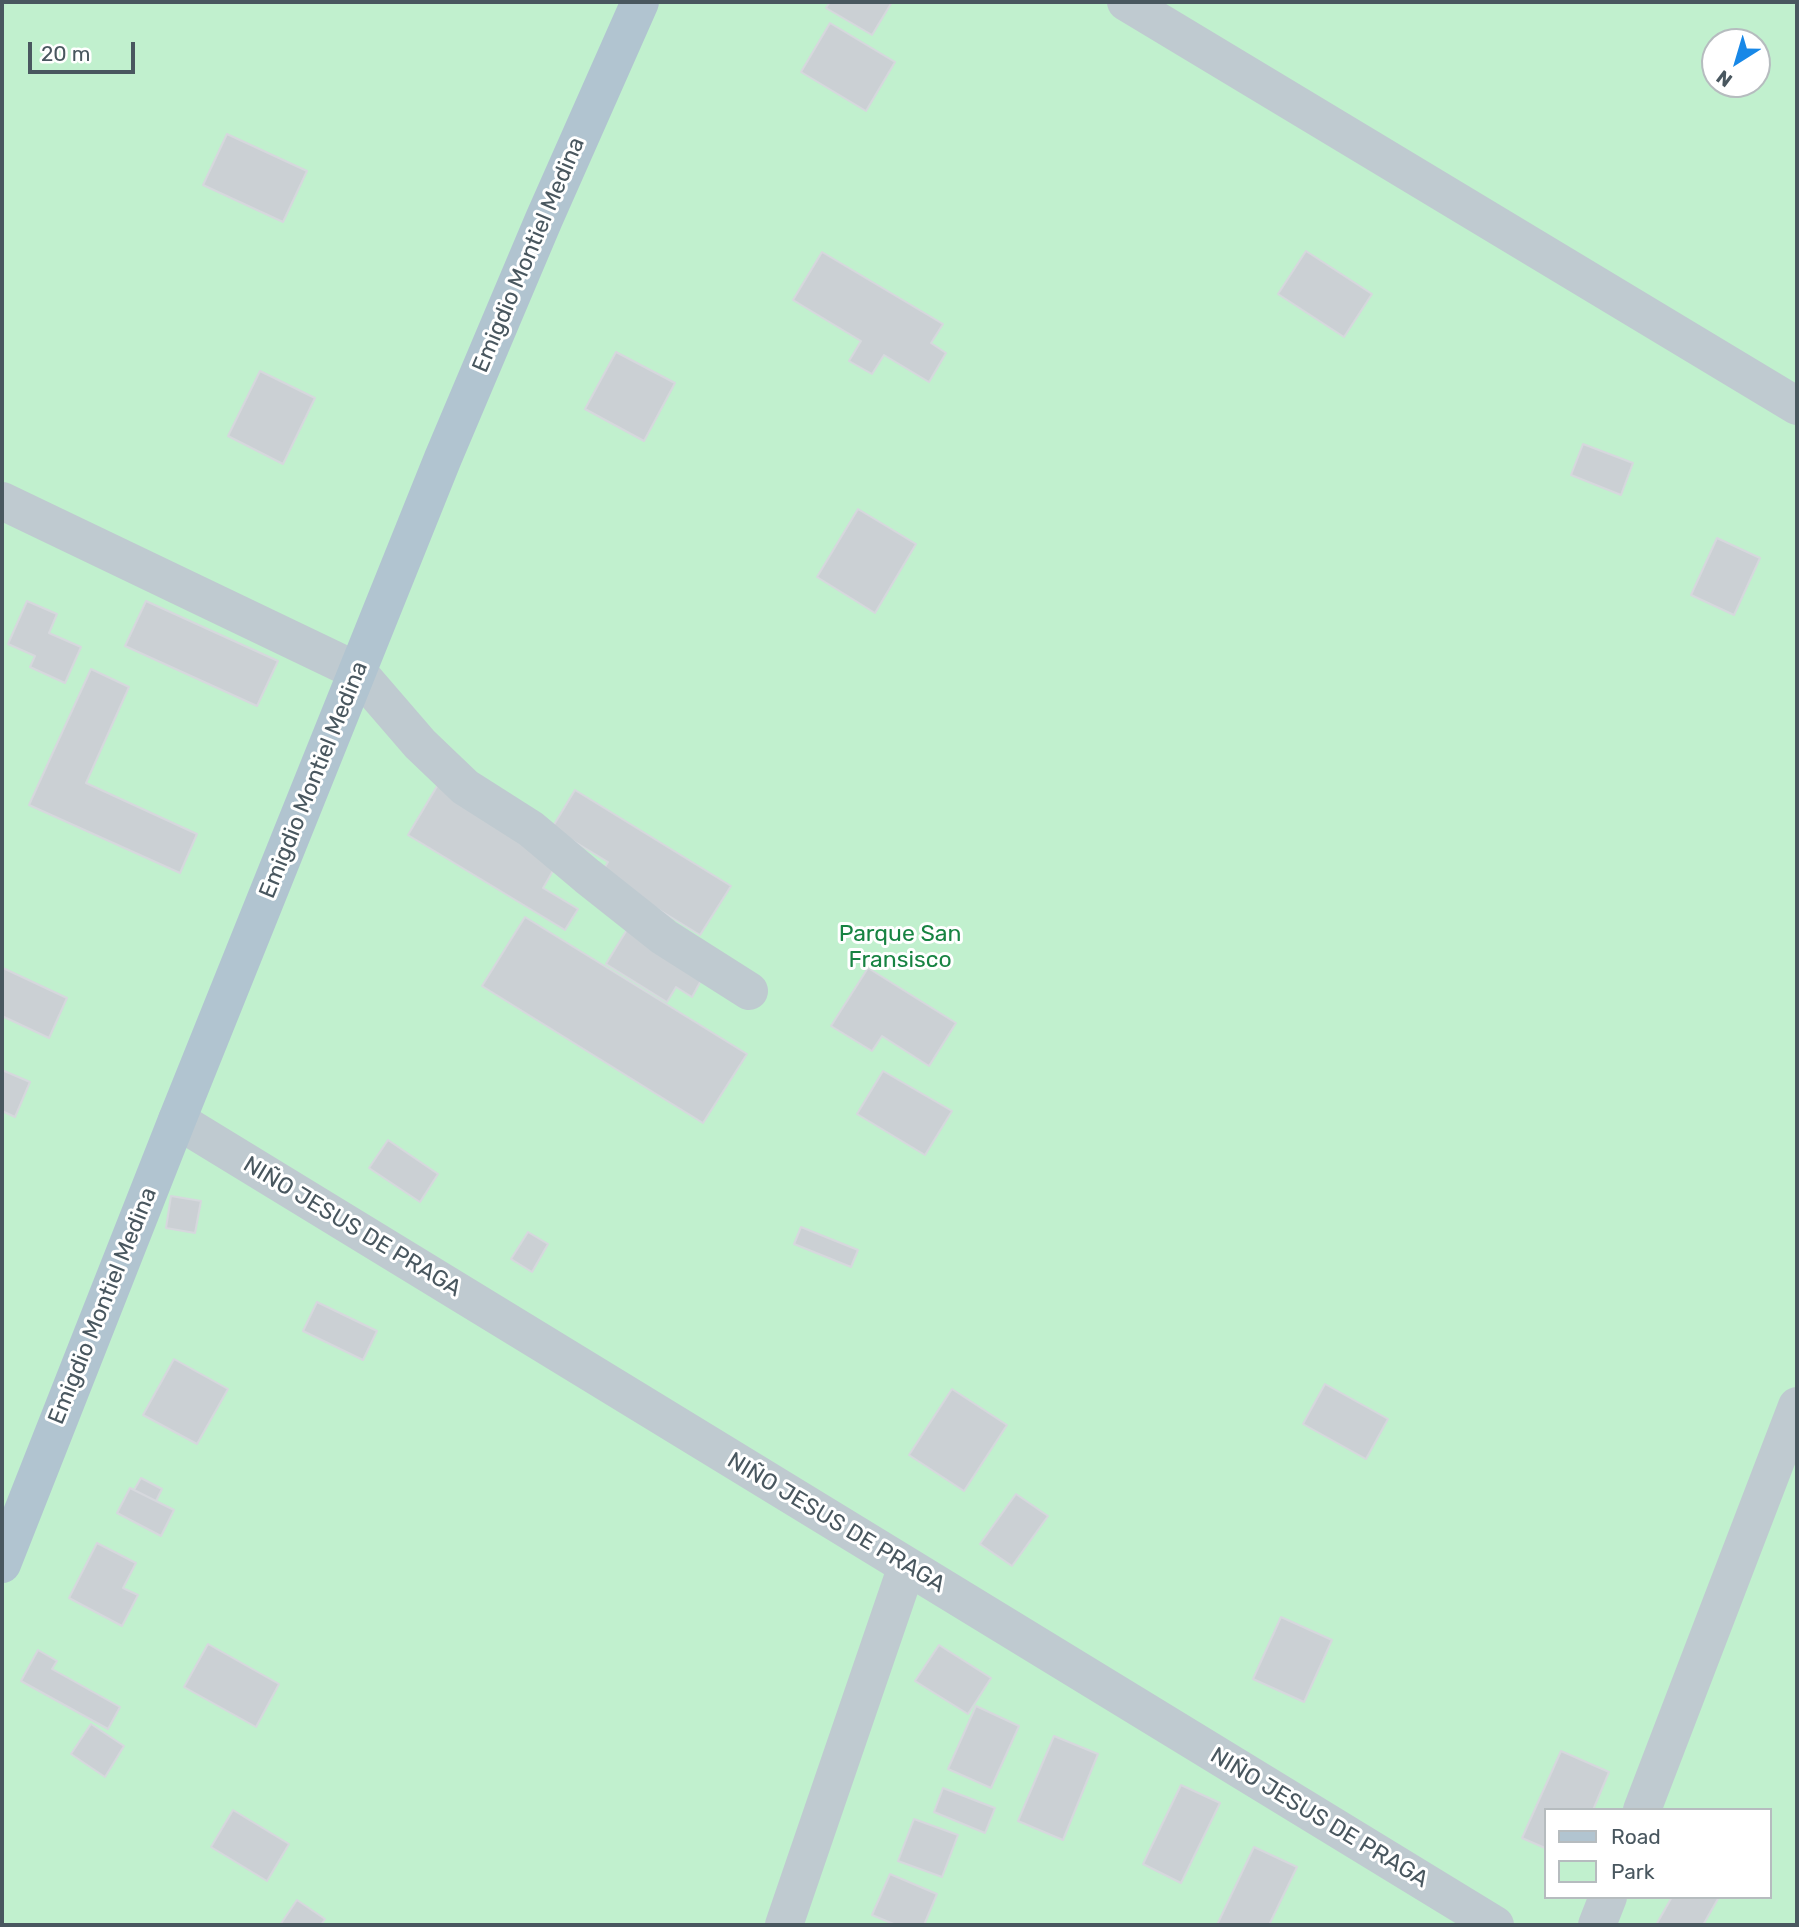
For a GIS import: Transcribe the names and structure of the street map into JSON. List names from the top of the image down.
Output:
{
  "streets": {
    "main road": ["Emigdio Montiel Medina"],
    "street": ["NIÑO JESUS DE PRAGA"]
  },
  "crossings": [
    ["Emigdio Montiel Medina", "NIÑO JESUS DE PRAGA"]
  ],
  "parks": ["Parque San Fransisco"],
  "legend": ["Road", "Park"],
  "scale_bar": "20 m",
  "north": "bottom left"
}
